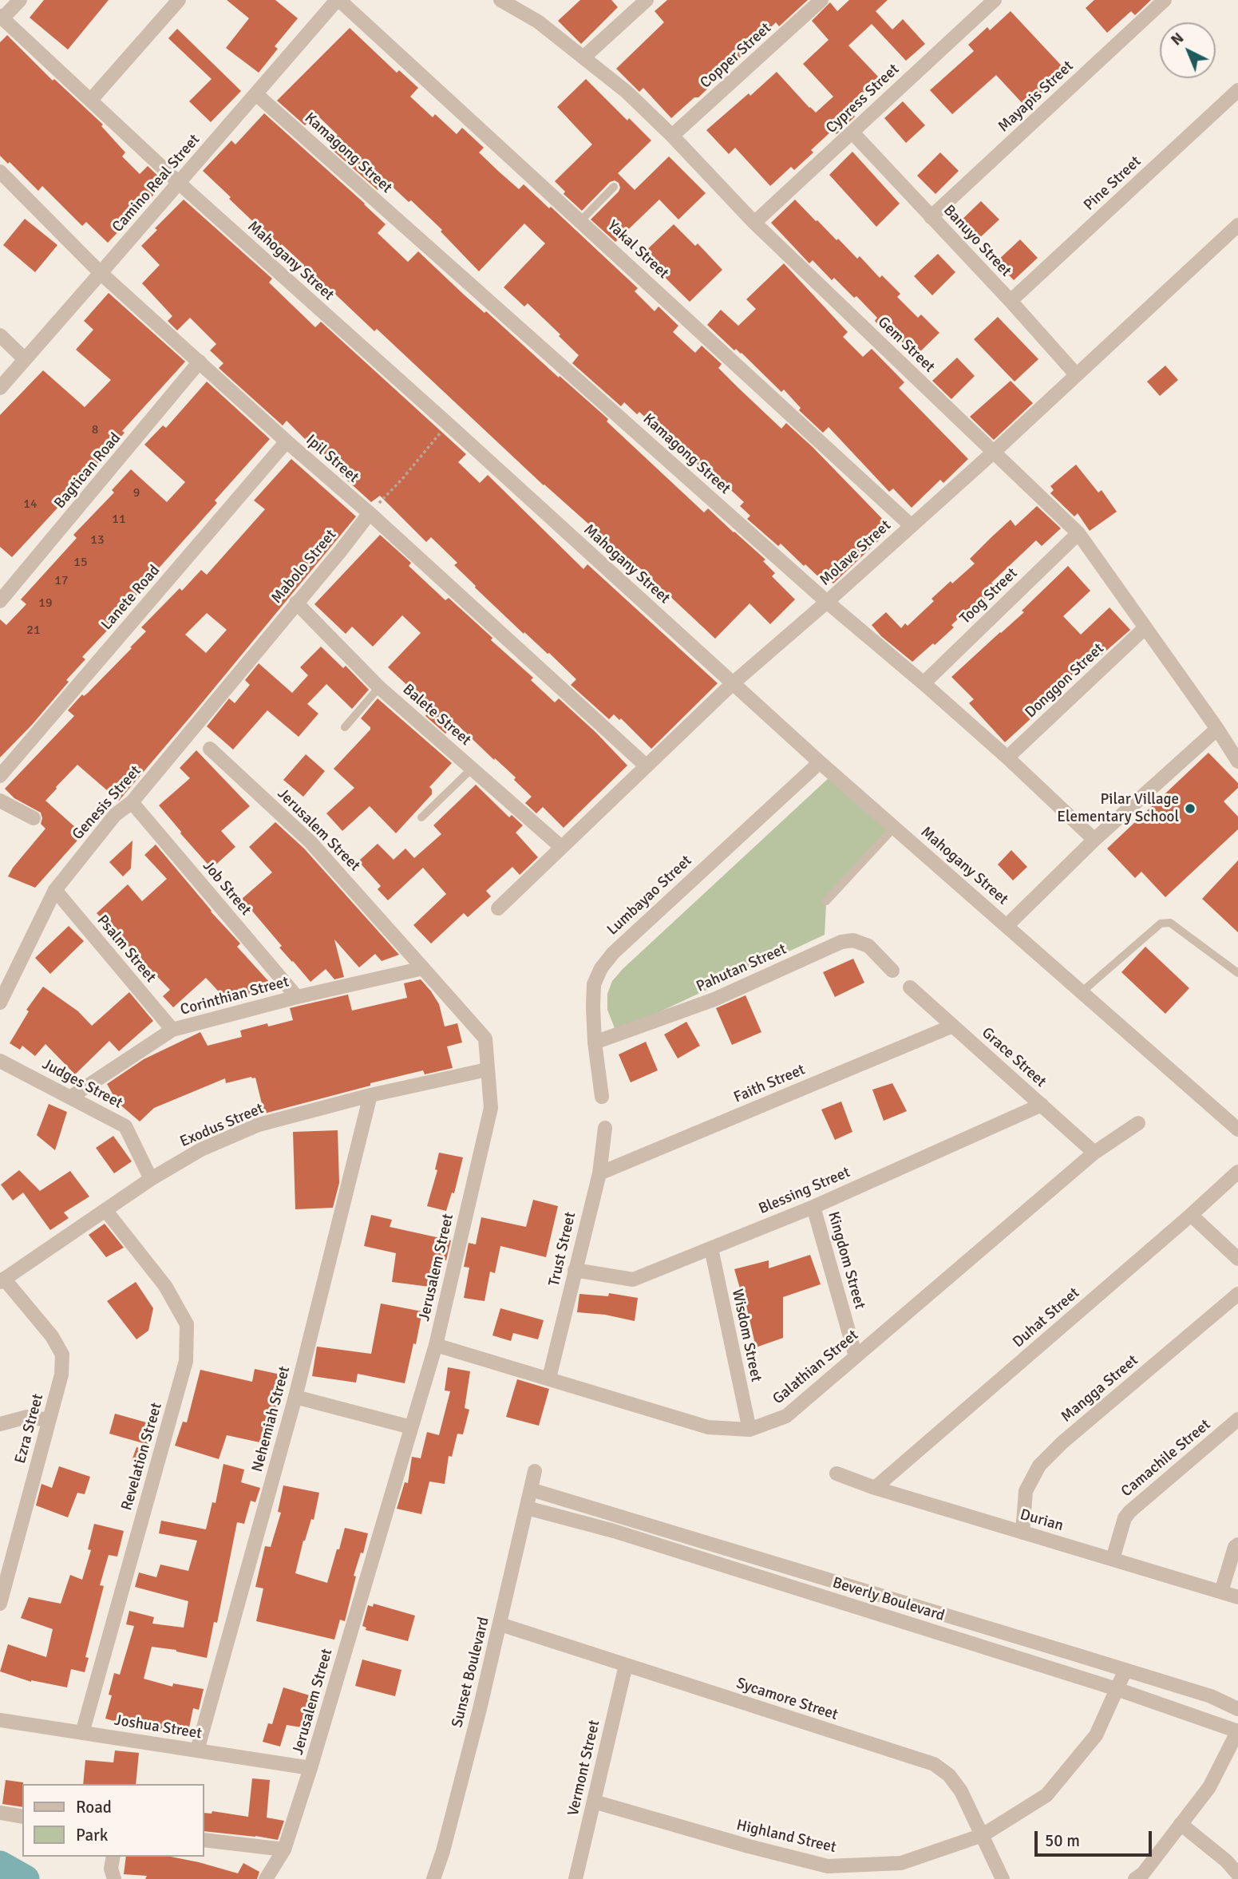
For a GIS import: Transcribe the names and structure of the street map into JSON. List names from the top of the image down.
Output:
{
  "streets": {
    "street": [
      "Copper Street",
      "Mayapis Street",
      "Cypress Street",
      "Kamagong Street",
      "Camino Real Street",
      "Pine Street",
      "Banuyo Street",
      "Yakal Street",
      "Mahogany Street",
      "Gem Street",
      "Ipil Street",
      "Bagtican Road",
      "Molave Street",
      "Mabolo Street",
      "Toog Street",
      "Lanete Road",
      "Donggon Street",
      "Balete Street",
      "Genesis Street",
      "Jerusalem Street",
      "Job Street",
      "Lumbayao Street",
      "Psalm Street",
      "Pahutan Street",
      "Corinthian Street",
      "Grace Street",
      "Judges Street",
      "Faith Street",
      "Exodus Street",
      "Blessing Street",
      "Trust Street",
      "Kingdom Street",
      "Duhat Street",
      "Wisdom Street",
      "Galathian Street",
      "Mangga Street",
      "Nehemiah Street",
      "Ezra Street",
      "Revelation Street",
      "Camachile Street",
      "Durian",
      "Beverly Boulevard",
      "Sunset Boulevard",
      "Sycamore Street",
      "Joshua Street",
      "Vermont Street",
      "Highland Street"
    ]
  },
  "crossings": [
    ["Copper Street", "Gem Street"],
    ["Mayapis Street", "Banuyo Street"],
    ["Cypress Street", "Banuyo Street"],
    ["Cypress Street", "Gem Street"],
    ["Kamagong Street", "Camino Real Street"],
    ["Kamagong Street", "Molave Street"],
    ["Kamagong Street", "Toog Street"],
    ["Kamagong Street", "Donggon Street"],
    ["Camino Real Street", "Yakal Street"],
    ["Camino Real Street", "Mahogany Street"],
    ["Camino Real Street", "Ipil Street"],
    ["Pine Street", "Banuyo Street"],
    ["Banuyo Street", "Molave Street"],
    ["Yakal Street", "Molave Street"],
    ["Mahogany Street", "Molave Street"],
    ["Mahogany Street", "Lumbayao Street"],
    ["Gem Street", "Molave Street"],
    ["Gem Street", "Toog Street"],
    ["Gem Street", "Donggon Street"],
    ["Ipil Street", "Bagtican Road"],
    ["Ipil Street", "Molave Street"],
    ["Ipil Street", "Mabolo Street"],
    ["Ipil Street", "Lanete Road"],
    ["Molave Street", "Balete Street"],
    ["Mabolo Street", "Balete Street"],
    ["Mabolo Street", "Genesis Street"],
    ["Genesis Street", "Job Street"],
    ["Genesis Street", "Psalm Street"],
    ["Jerusalem Street", "Corinthian Street"],
    ["Jerusalem Street", "Exodus Street"],
    ["Jerusalem Street", "Galathian Street"],
    ["Jerusalem Street", "Joshua Street"],
    ["Job Street", "Corinthian Street"],
    ["Lumbayao Street", "Pahutan Street"],
    ["Psalm Street", "Corinthian Street"],
    ["Corinthian Street", "Judges Street"],
    ["Grace Street", "Faith Street"],
    ["Grace Street", "Blessing Street"],
    ["Grace Street", "Galathian Street"],
    ["Judges Street", "Exodus Street"],
    ["Faith Street", "Trust Street"],
    ["Exodus Street", "Nehemiah Street"],
    ["Exodus Street", "Ezra Street"],
    ["Exodus Street", "Revelation Street"],
    ["Blessing Street", "Trust Street"],
    ["Blessing Street", "Kingdom Street"],
    ["Blessing Street", "Wisdom Street"],
    ["Trust Street", "Galathian Street"],
    ["Kingdom Street", "Galathian Street"],
    ["Duhat Street", "Durian"],
    ["Wisdom Street", "Galathian Street"],
    ["Mangga Street", "Durian"],
    ["Nehemiah Street", "Joshua Street"],
    ["Revelation Street", "Joshua Street"],
    ["Camachile Street", "Durian"],
    ["Beverly Boulevard", "Sunset Boulevard"],
    ["Beverly Boulevard", "Highland Street"],
    ["Sunset Boulevard", "Sycamore Street"],
    ["Sycamore Street", "Vermont Street"],
    ["Sycamore Street", "Highland Street"],
    ["Vermont Street", "Highland Street"]
  ],
  "places": ["Pilar Village Elementary School"],
  "house_numbers": [
    "8",
    "9",
    "14",
    "11",
    "13",
    "15",
    "17",
    "19",
    "21"
  ],
  "legend": ["Road", "Park"],
  "scale_bar": "50 m",
  "north": "top left"
}
